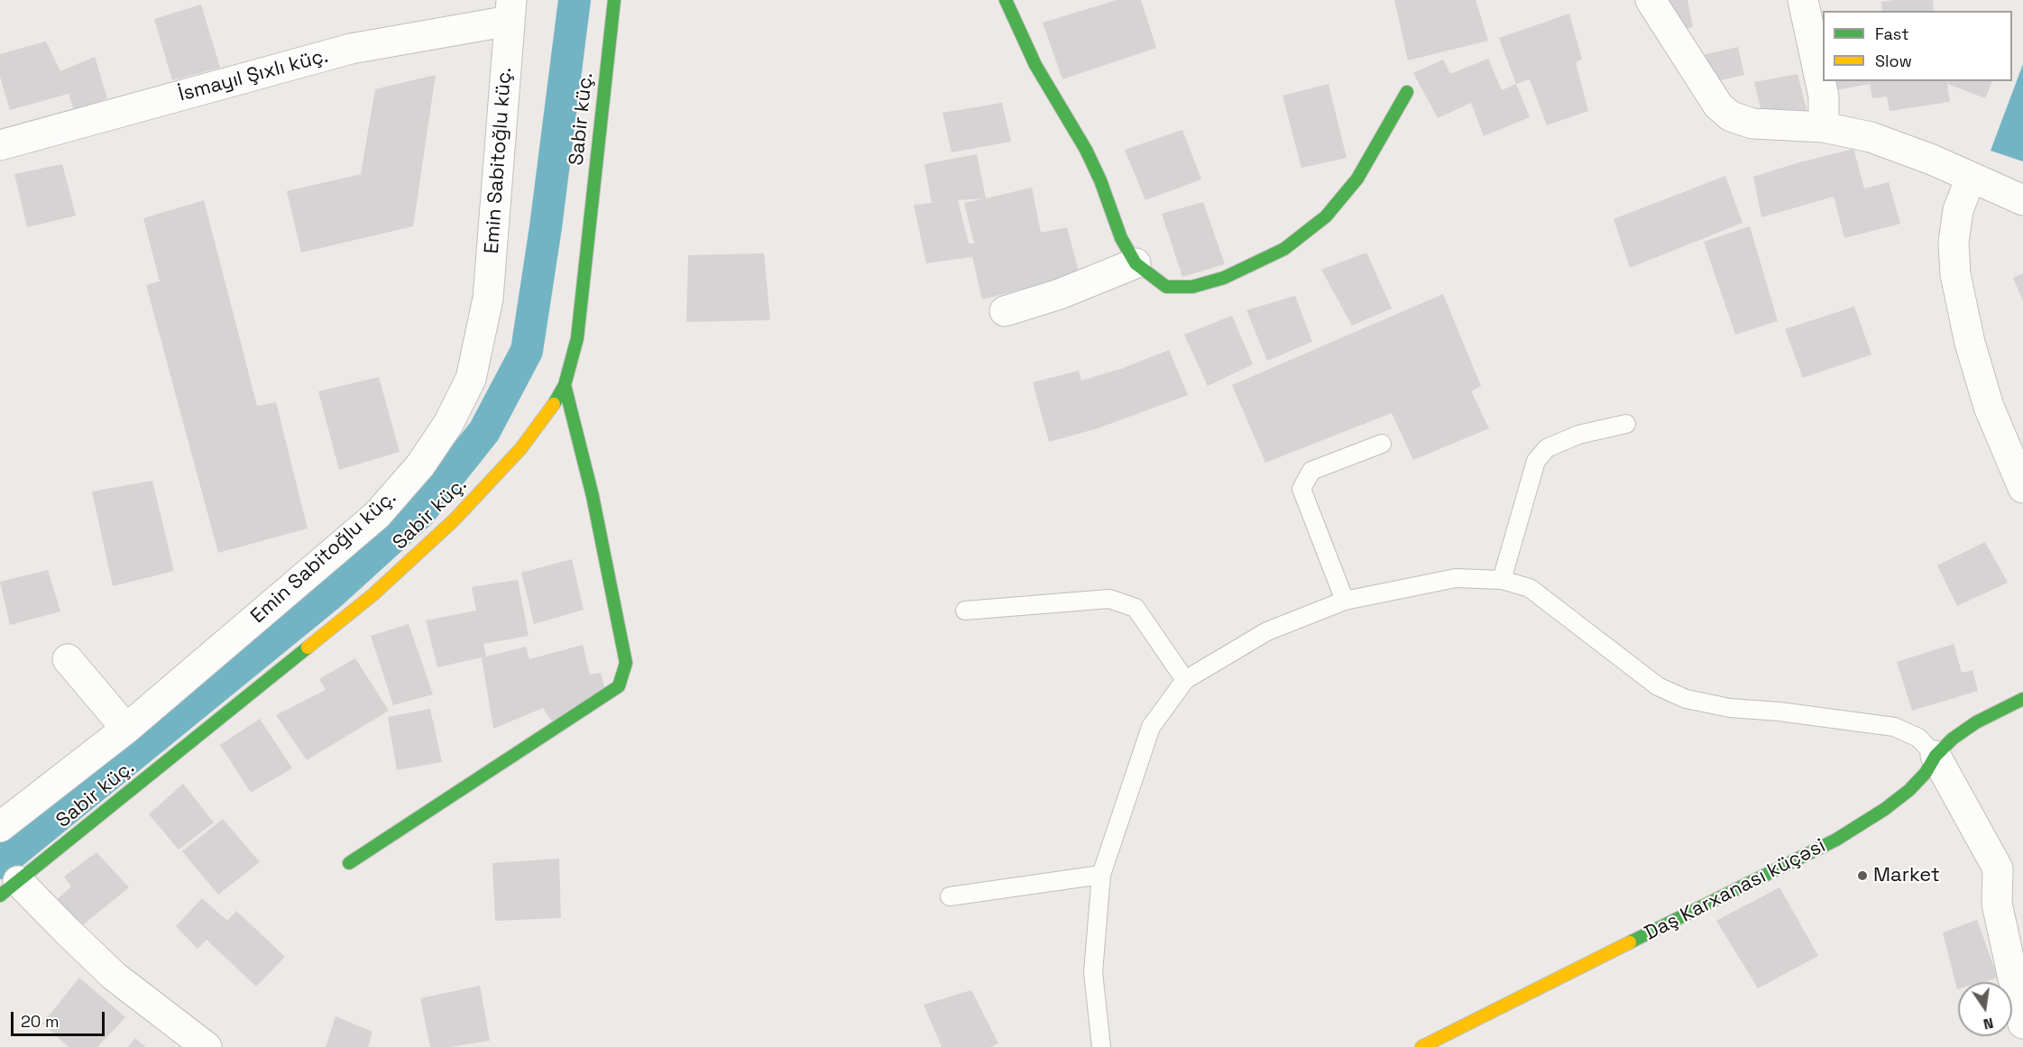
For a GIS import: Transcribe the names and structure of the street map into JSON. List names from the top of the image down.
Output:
{
  "streets": {
    "street": [
      "İsmayıl Şıxlı küç.",
      "Sabir küç.",
      "Emin Sabitoğlu küç.",
      "Daş Karxanası küçəsi"
    ]
  },
  "crossings": [
    ["İsmayıl Şıxlı küç.", "Emin Sabitoğlu küç."]
  ],
  "places": ["Market"],
  "legend": ["Fast", "Slow"],
  "scale_bar": "20 m",
  "north": "bottom"
}
